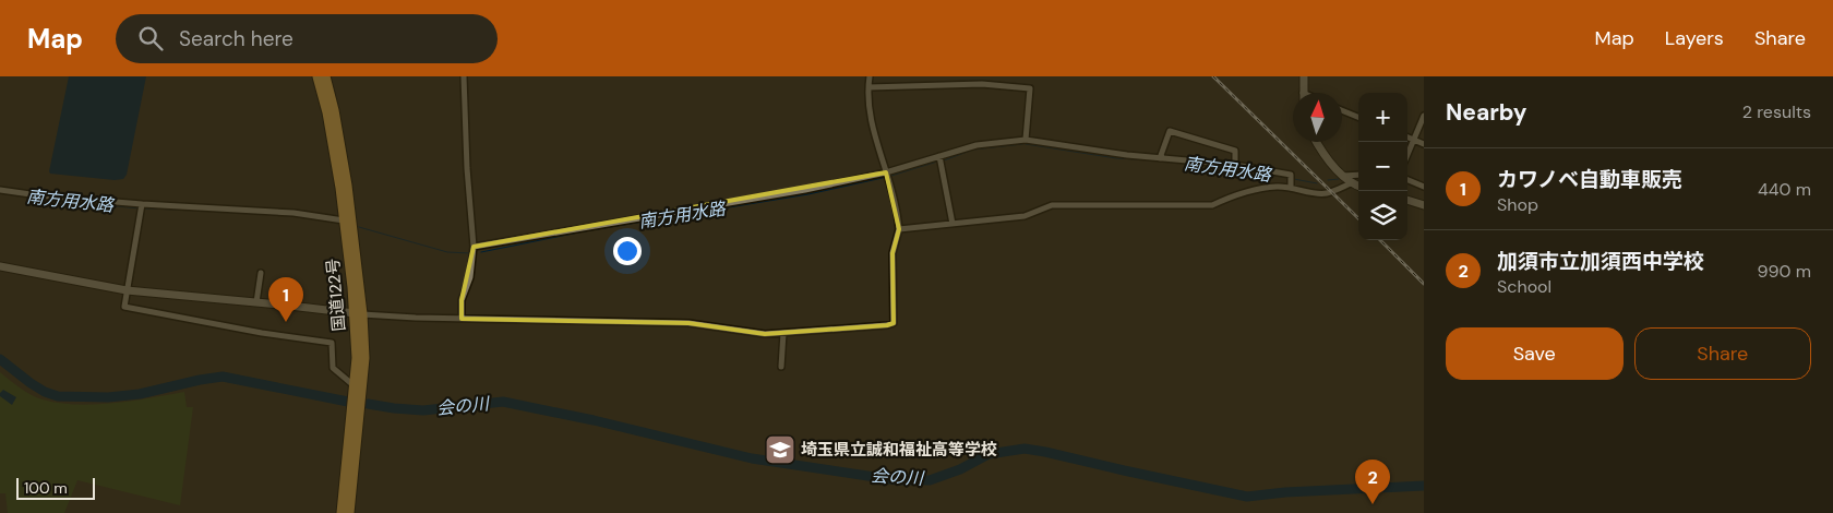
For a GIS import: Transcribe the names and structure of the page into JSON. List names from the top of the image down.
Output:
{
  "streets": {
    "highway": ["国道122号"]
  },
  "water": ["南方用水路", "会の川"],
  "places": {
    "school or university": ["埼玉県立誠和福祉高等学校"]
  },
  "scale_bar": "100 m",
  "north": "top",
  "page": {
    "header": "Map",
    "search": "Search here",
    "nav": ["Map", "Layers", "Share"],
    "heading": ["Nearby", "2 results"],
    "map_buttons": ["+", "−"],
    "list": [
      {
        "mark": "1",
        "name": "カワノベ自動車販売",
        "note": "Shop",
        "value": "440 m"
      },
      {
        "mark": "2",
        "name": "加須市立加須西中学校",
        "note": "School",
        "value": "990 m"
      }
    ],
    "pins": ["1", "2"],
    "buttons": ["Save", "Share"],
    "scale": "100 m"
  }
}
